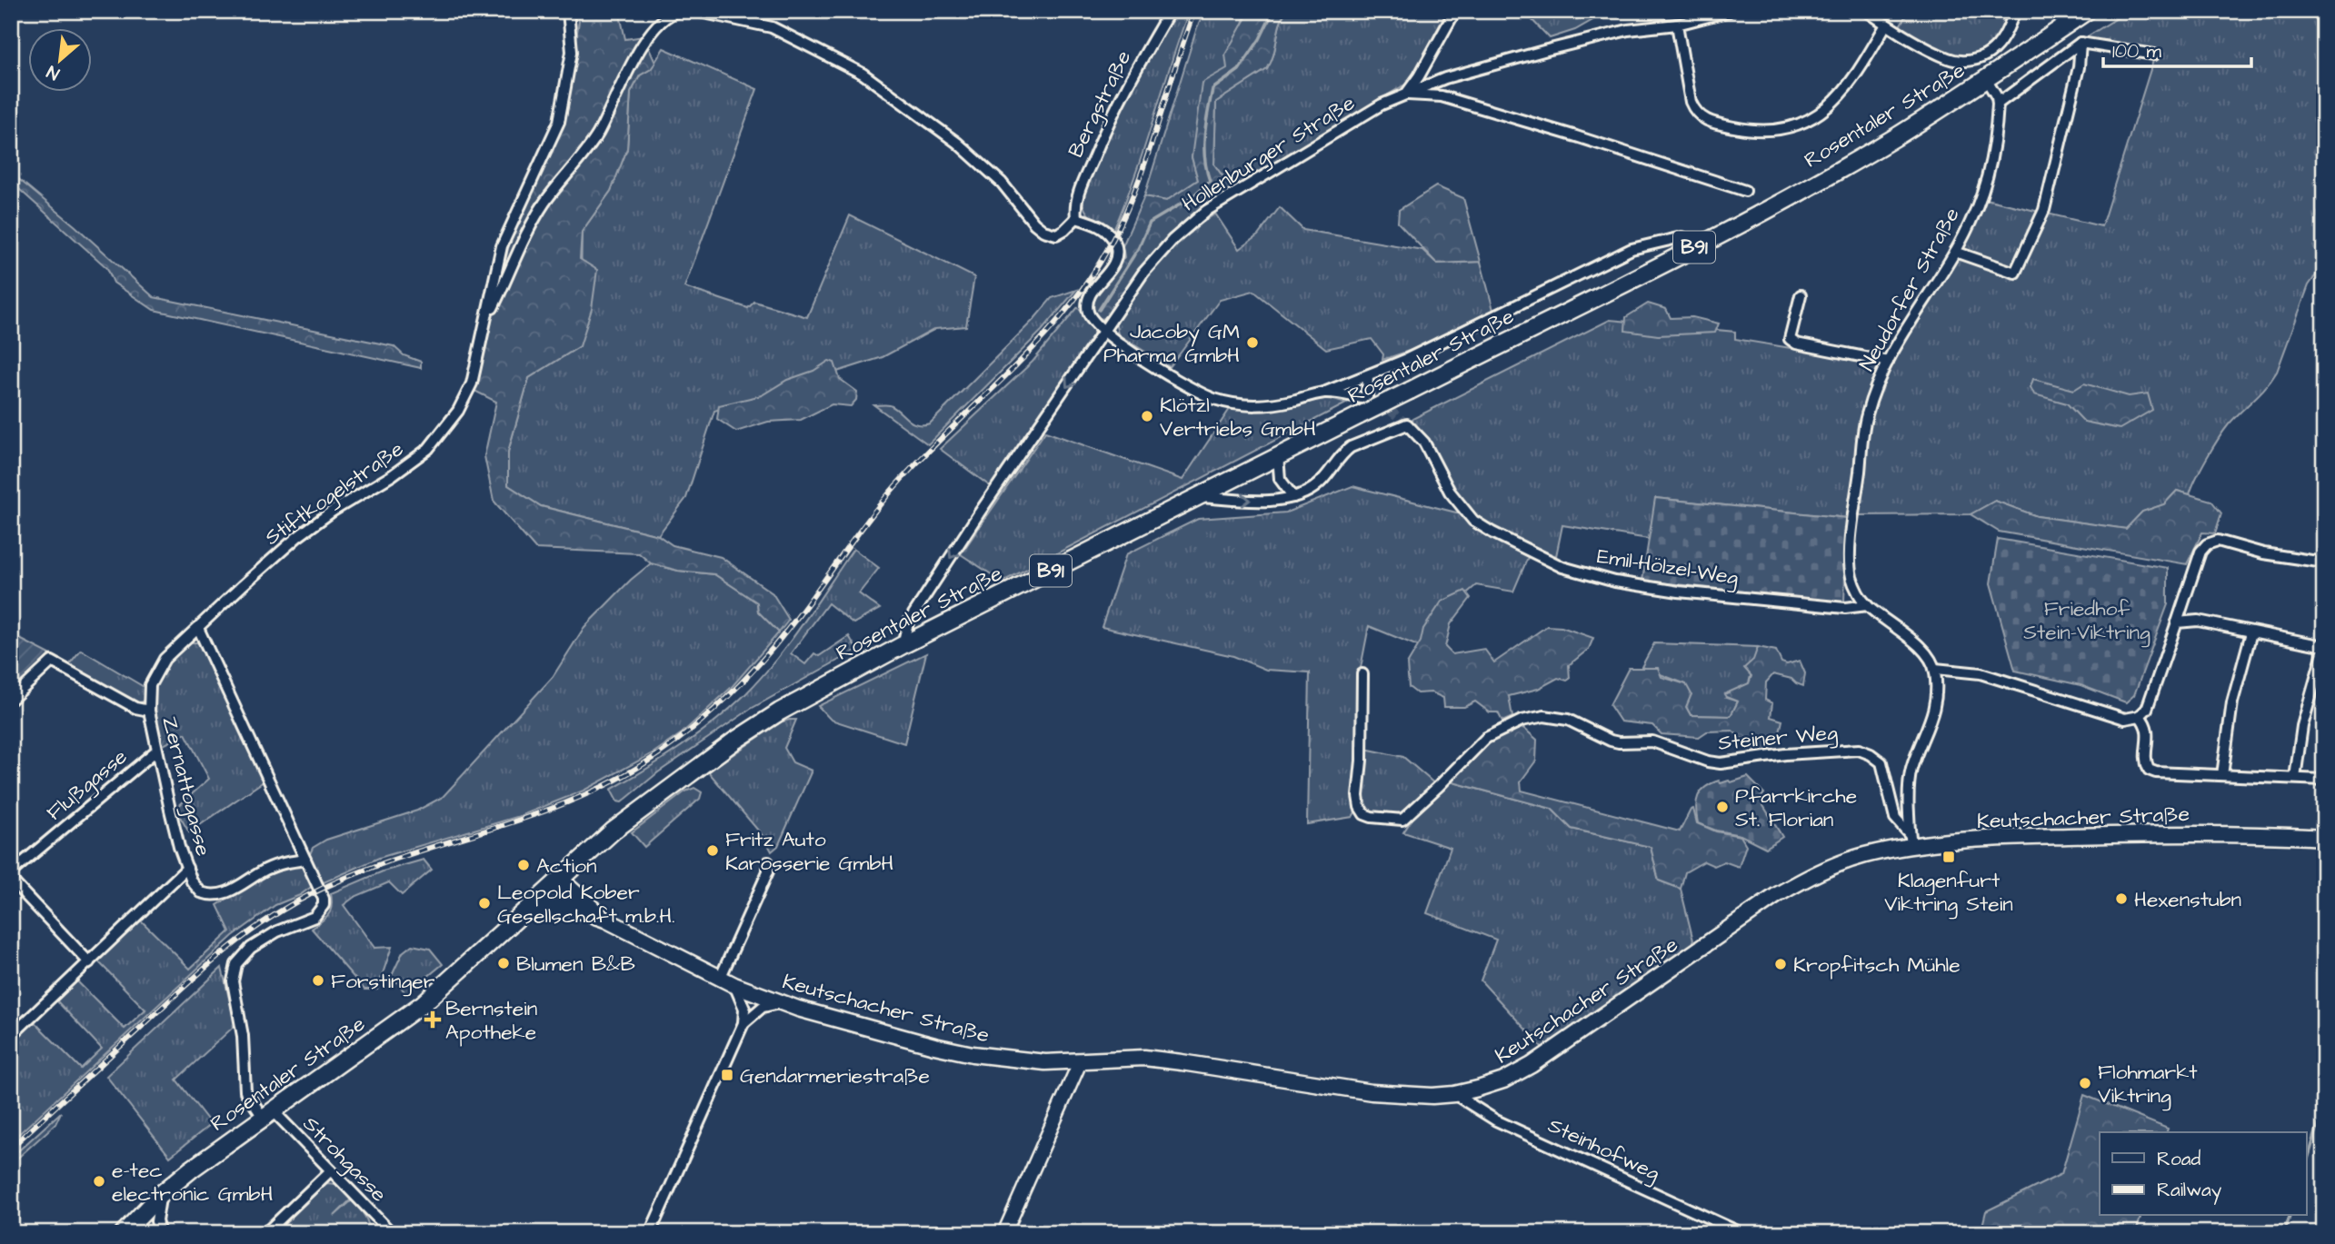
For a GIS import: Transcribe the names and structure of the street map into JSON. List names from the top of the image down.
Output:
{
  "streets": {
    "main road": ["Rosentaler Straße", "B91", "Keutschacher Straße"],
    "street": [
      "Bergstraße",
      "Hollenburger Straße",
      "Neudorfer Straße",
      "Stiftkogelstraße",
      "Emil-Hölzel-Weg",
      "Steiner Weg",
      "Flußgasse",
      "Zernattogasse",
      "Steinhofweg",
      "Strohgasse"
    ]
  },
  "crossings": [
    ["Rosentaler Straße", "Hollenburger Straße"],
    ["Rosentaler Straße", "Neudorfer Straße"],
    ["Rosentaler Straße", "Emil-Hölzel-Weg"],
    ["Rosentaler Straße", "Strohgasse"],
    ["Neudorfer Straße", "Emil-Hölzel-Weg"],
    ["Stiftkogelstraße", "Zernattogasse"],
    ["Steiner Weg", "Keutschacher Straße"],
    ["Flußgasse", "Zernattogasse"],
    ["Keutschacher Straße", "Steinhofweg"]
  ],
  "parks": ["Friedhof Stein-Viktring"],
  "places": {
    "other": [
      "Jacoby GM Pharma GmbH",
      "Klötzl Vertriebs GmbH",
      "Pfarrkirche St. Florian",
      "Fritz Auto Karosserie GmbH",
      "Action",
      "Hexenstubn",
      "Leopold Kober Gesellschaft m.b.H.",
      "Blumen B&B",
      "Kropfitsch Mühle",
      "Forstinger",
      "Flohmarkt Viktring",
      "e-tec electronic GmbH"
    ],
    "transit": ["Klagenfurt Viktring Stein", "Gendarmeriestraße"],
    "health": ["Bernstein Apotheke"]
  },
  "legend": ["Road", "Railway"],
  "scale_bar": "100 m",
  "north": "bottom left"
}
